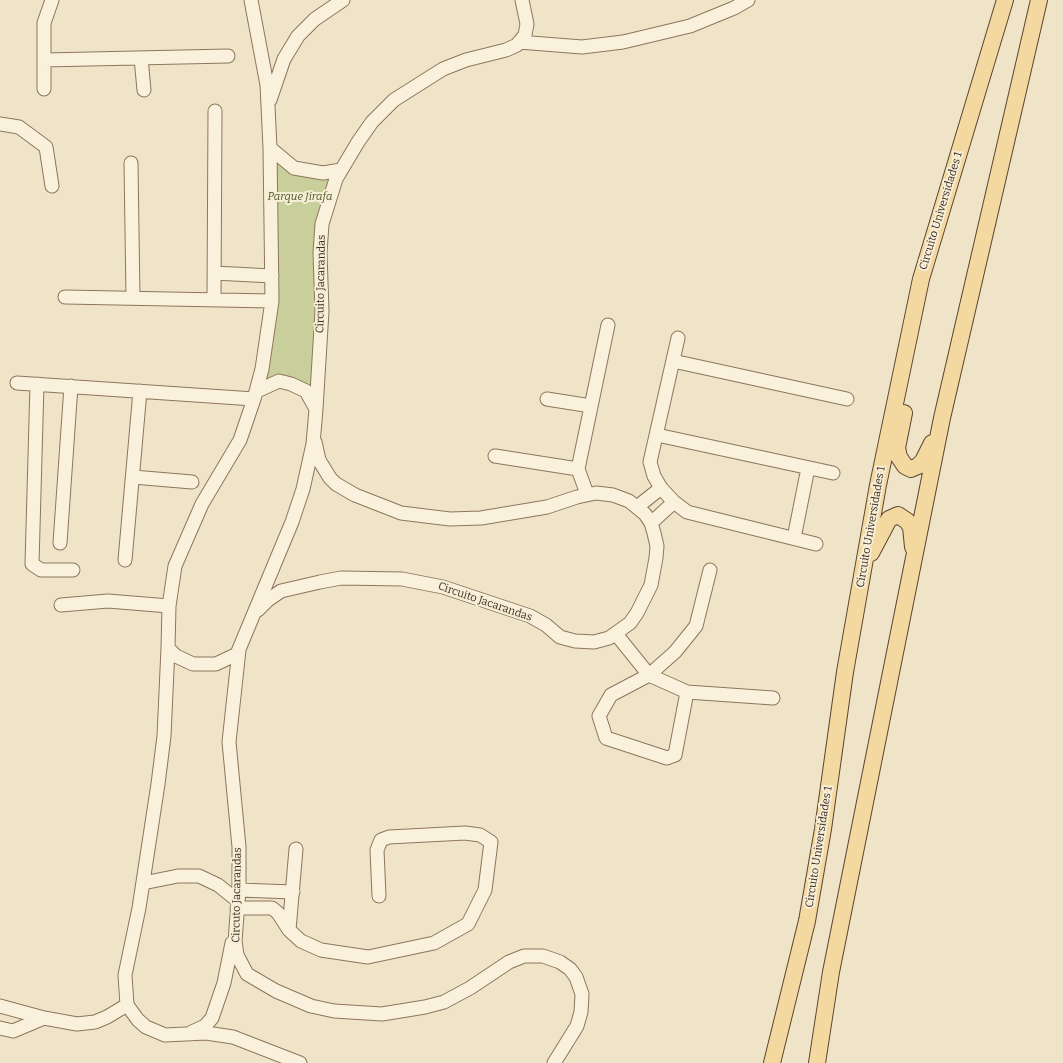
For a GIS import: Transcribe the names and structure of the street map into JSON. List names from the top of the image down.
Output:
{
  "streets": {
    "main road": ["Circuito Universidades 1"],
    "street": ["Circuito Jacarandas", "Circuto Jacarandas"]
  },
  "crossings": [
    ["Circuito Jacarandas", "Circuto Jacarandas"]
  ],
  "parks": ["Parque Jirafa"]
}
